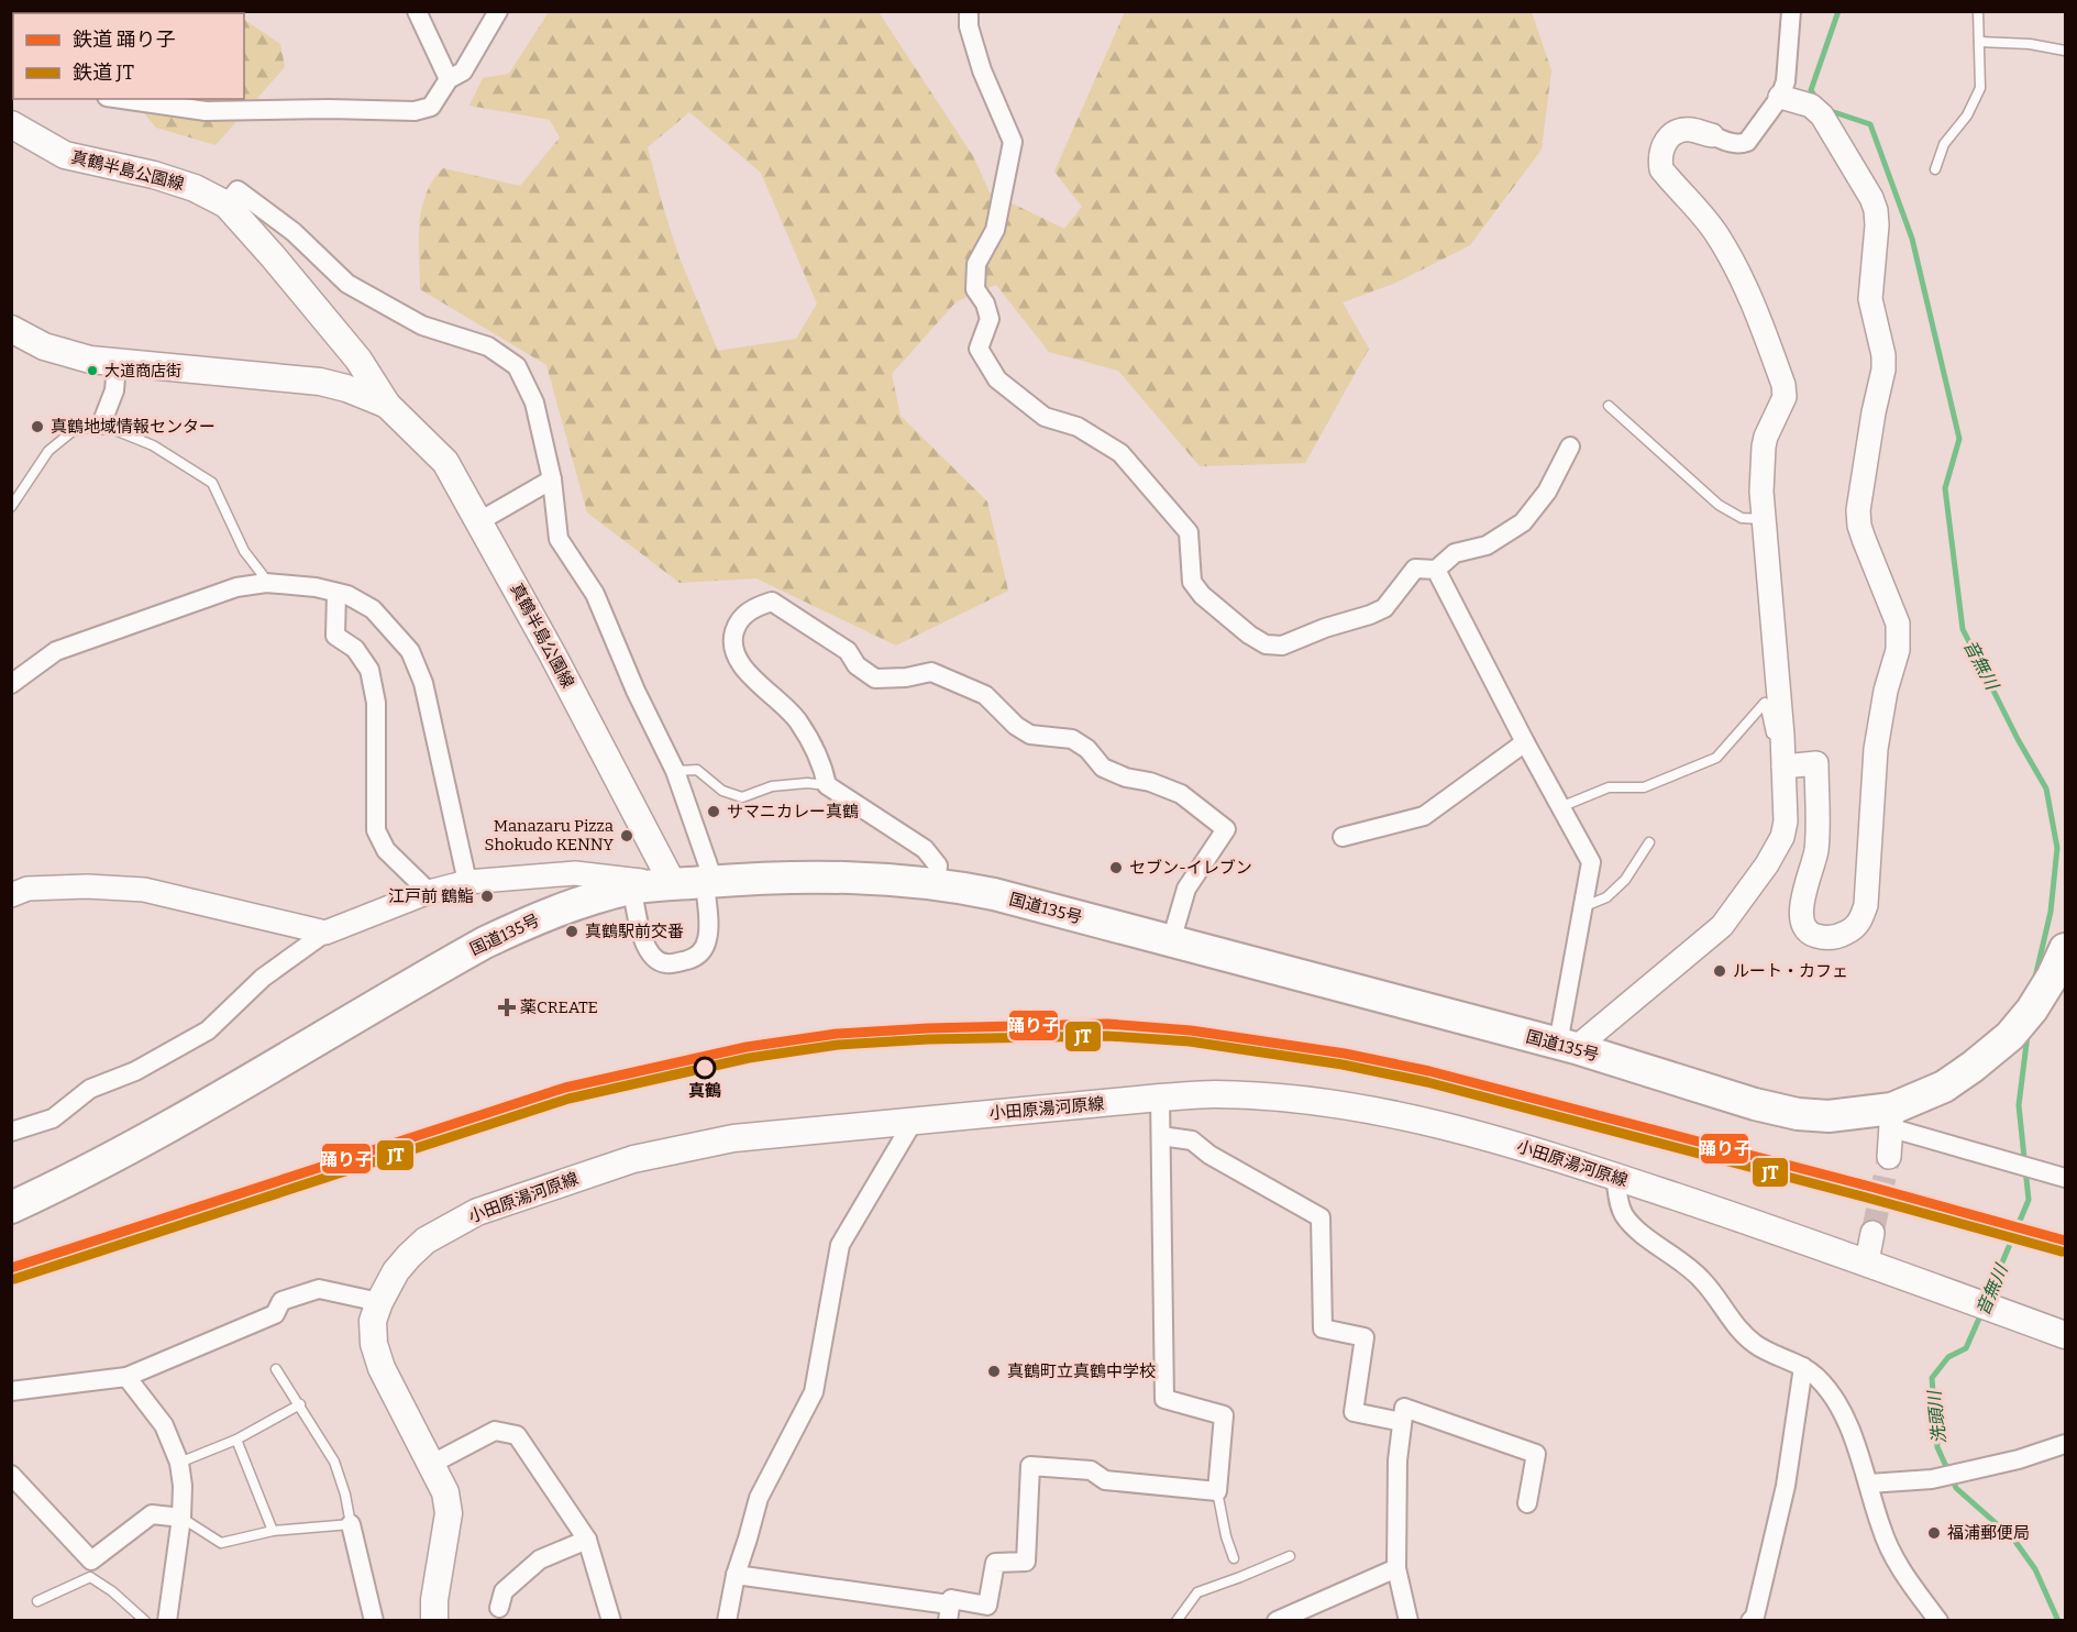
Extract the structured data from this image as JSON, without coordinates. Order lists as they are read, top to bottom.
{
  "streets": {
    "highway": ["国道135号"],
    "main road": ["真鶴半島公園線", "小田原湯河原線"]
  },
  "crossings": [
    ["真鶴半島公園線", "国道135号"]
  ],
  "water": ["音無川", "洗頭川"],
  "places": {
    "other": [
      "大道商店街",
      "真鶴地域情報センター",
      "サマニカレー真鶴",
      "Manazaru Pizza Shokudo KENNY",
      "セブン-イレブン",
      "江戸前 鶴鮨",
      "真鶴駅前交番",
      "ルート・カフェ",
      "真鶴",
      "真鶴町立真鶴中学校",
      "福浦郵便局"
    ],
    "health": ["薬CREATE"]
  },
  "lines": ["rail line 踊り子", "rail line JT"],
  "legend": ["鉄道 踊り子", "鉄道 JT"]
}
